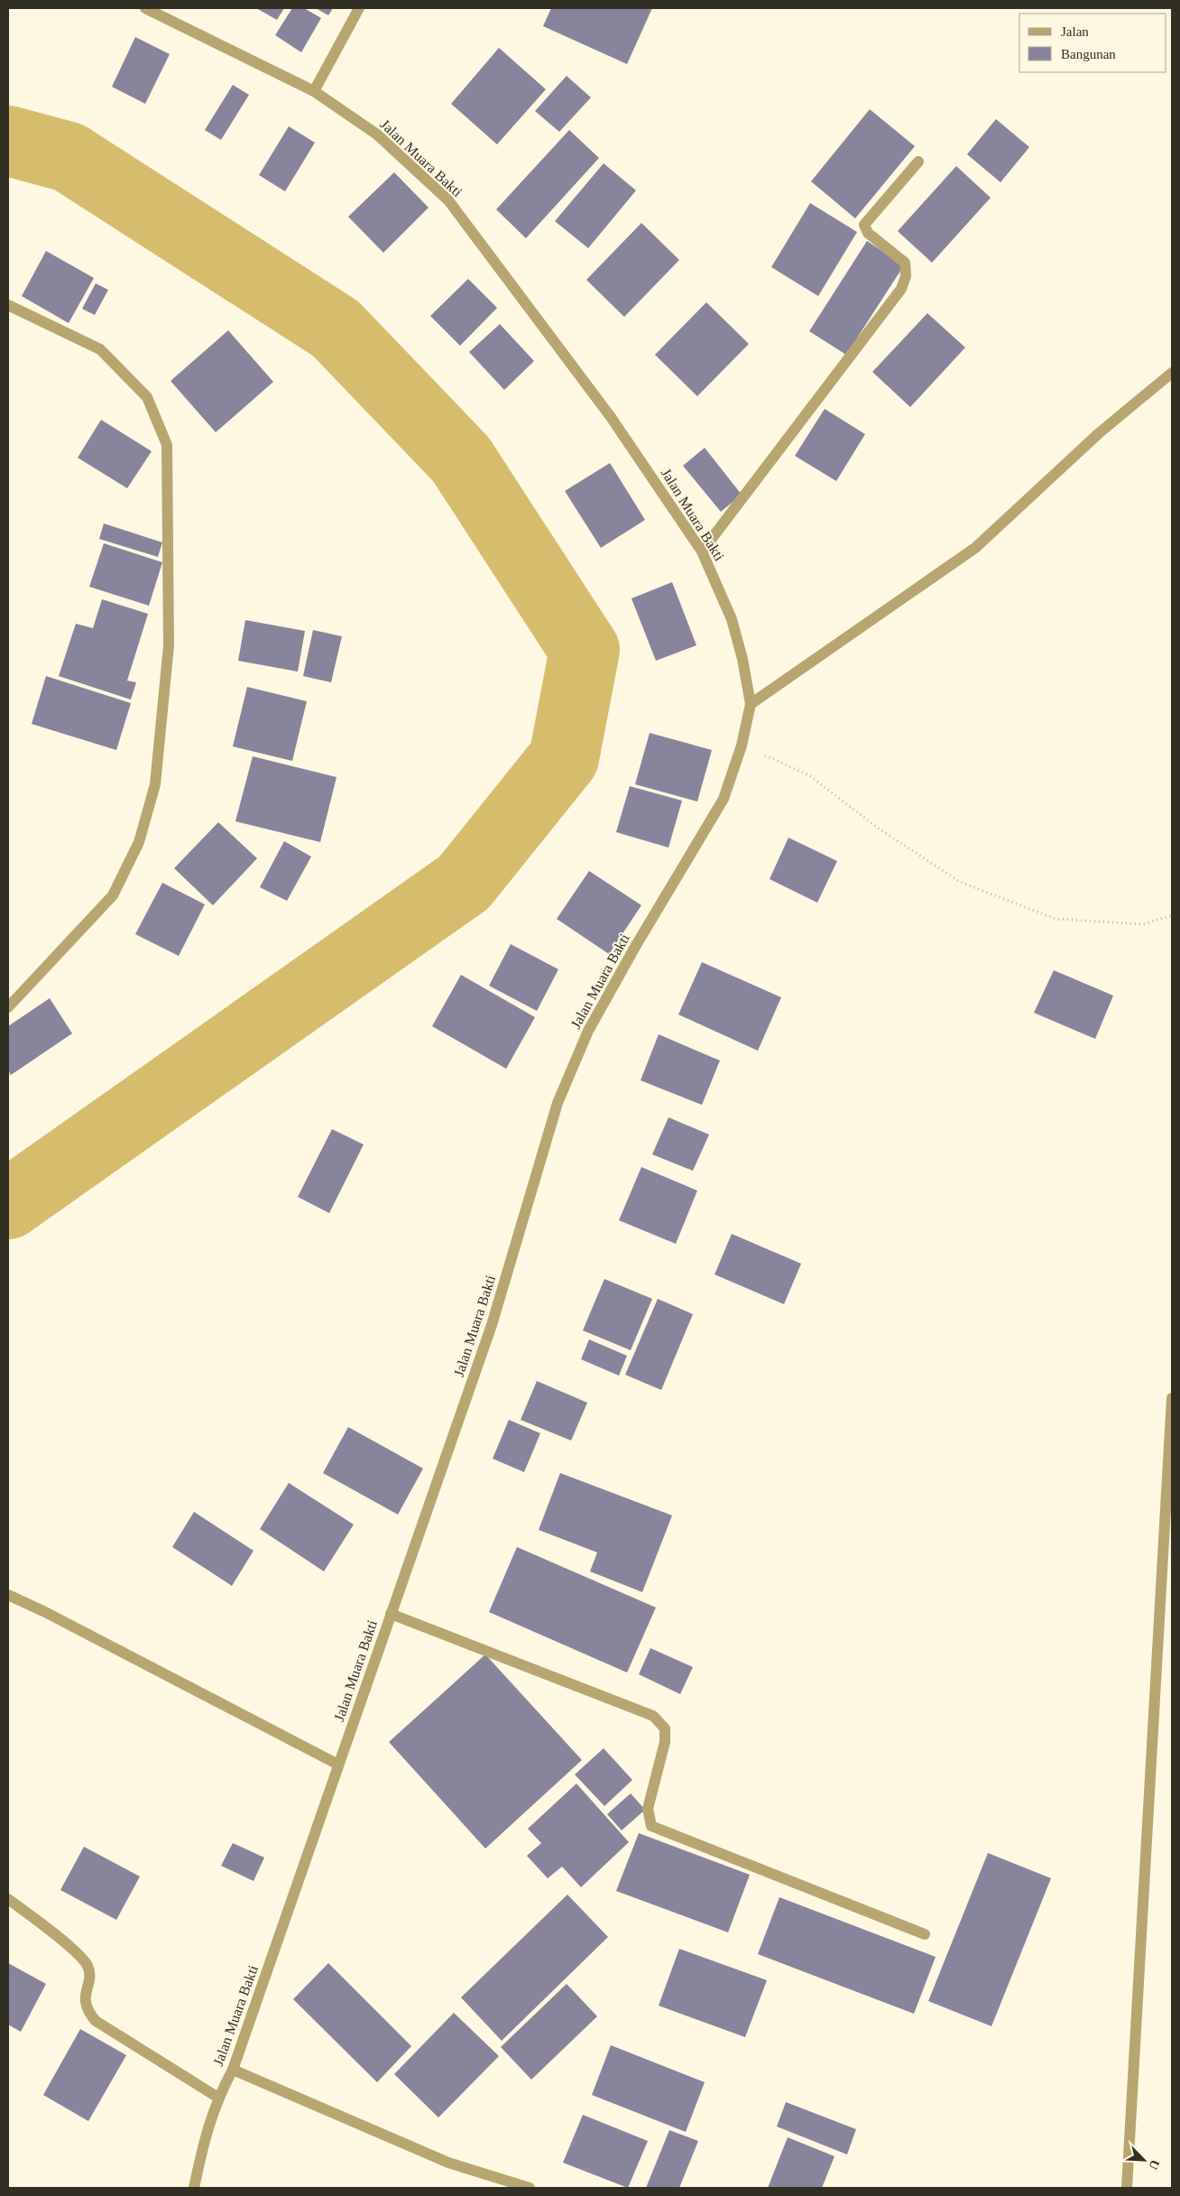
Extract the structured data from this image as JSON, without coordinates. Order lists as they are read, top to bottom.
{
  "streets": {
    "street": ["Jalan Muara Bakti"]
  },
  "legend": ["Jalan", "Bangunan"],
  "north": "bottom right"
}
